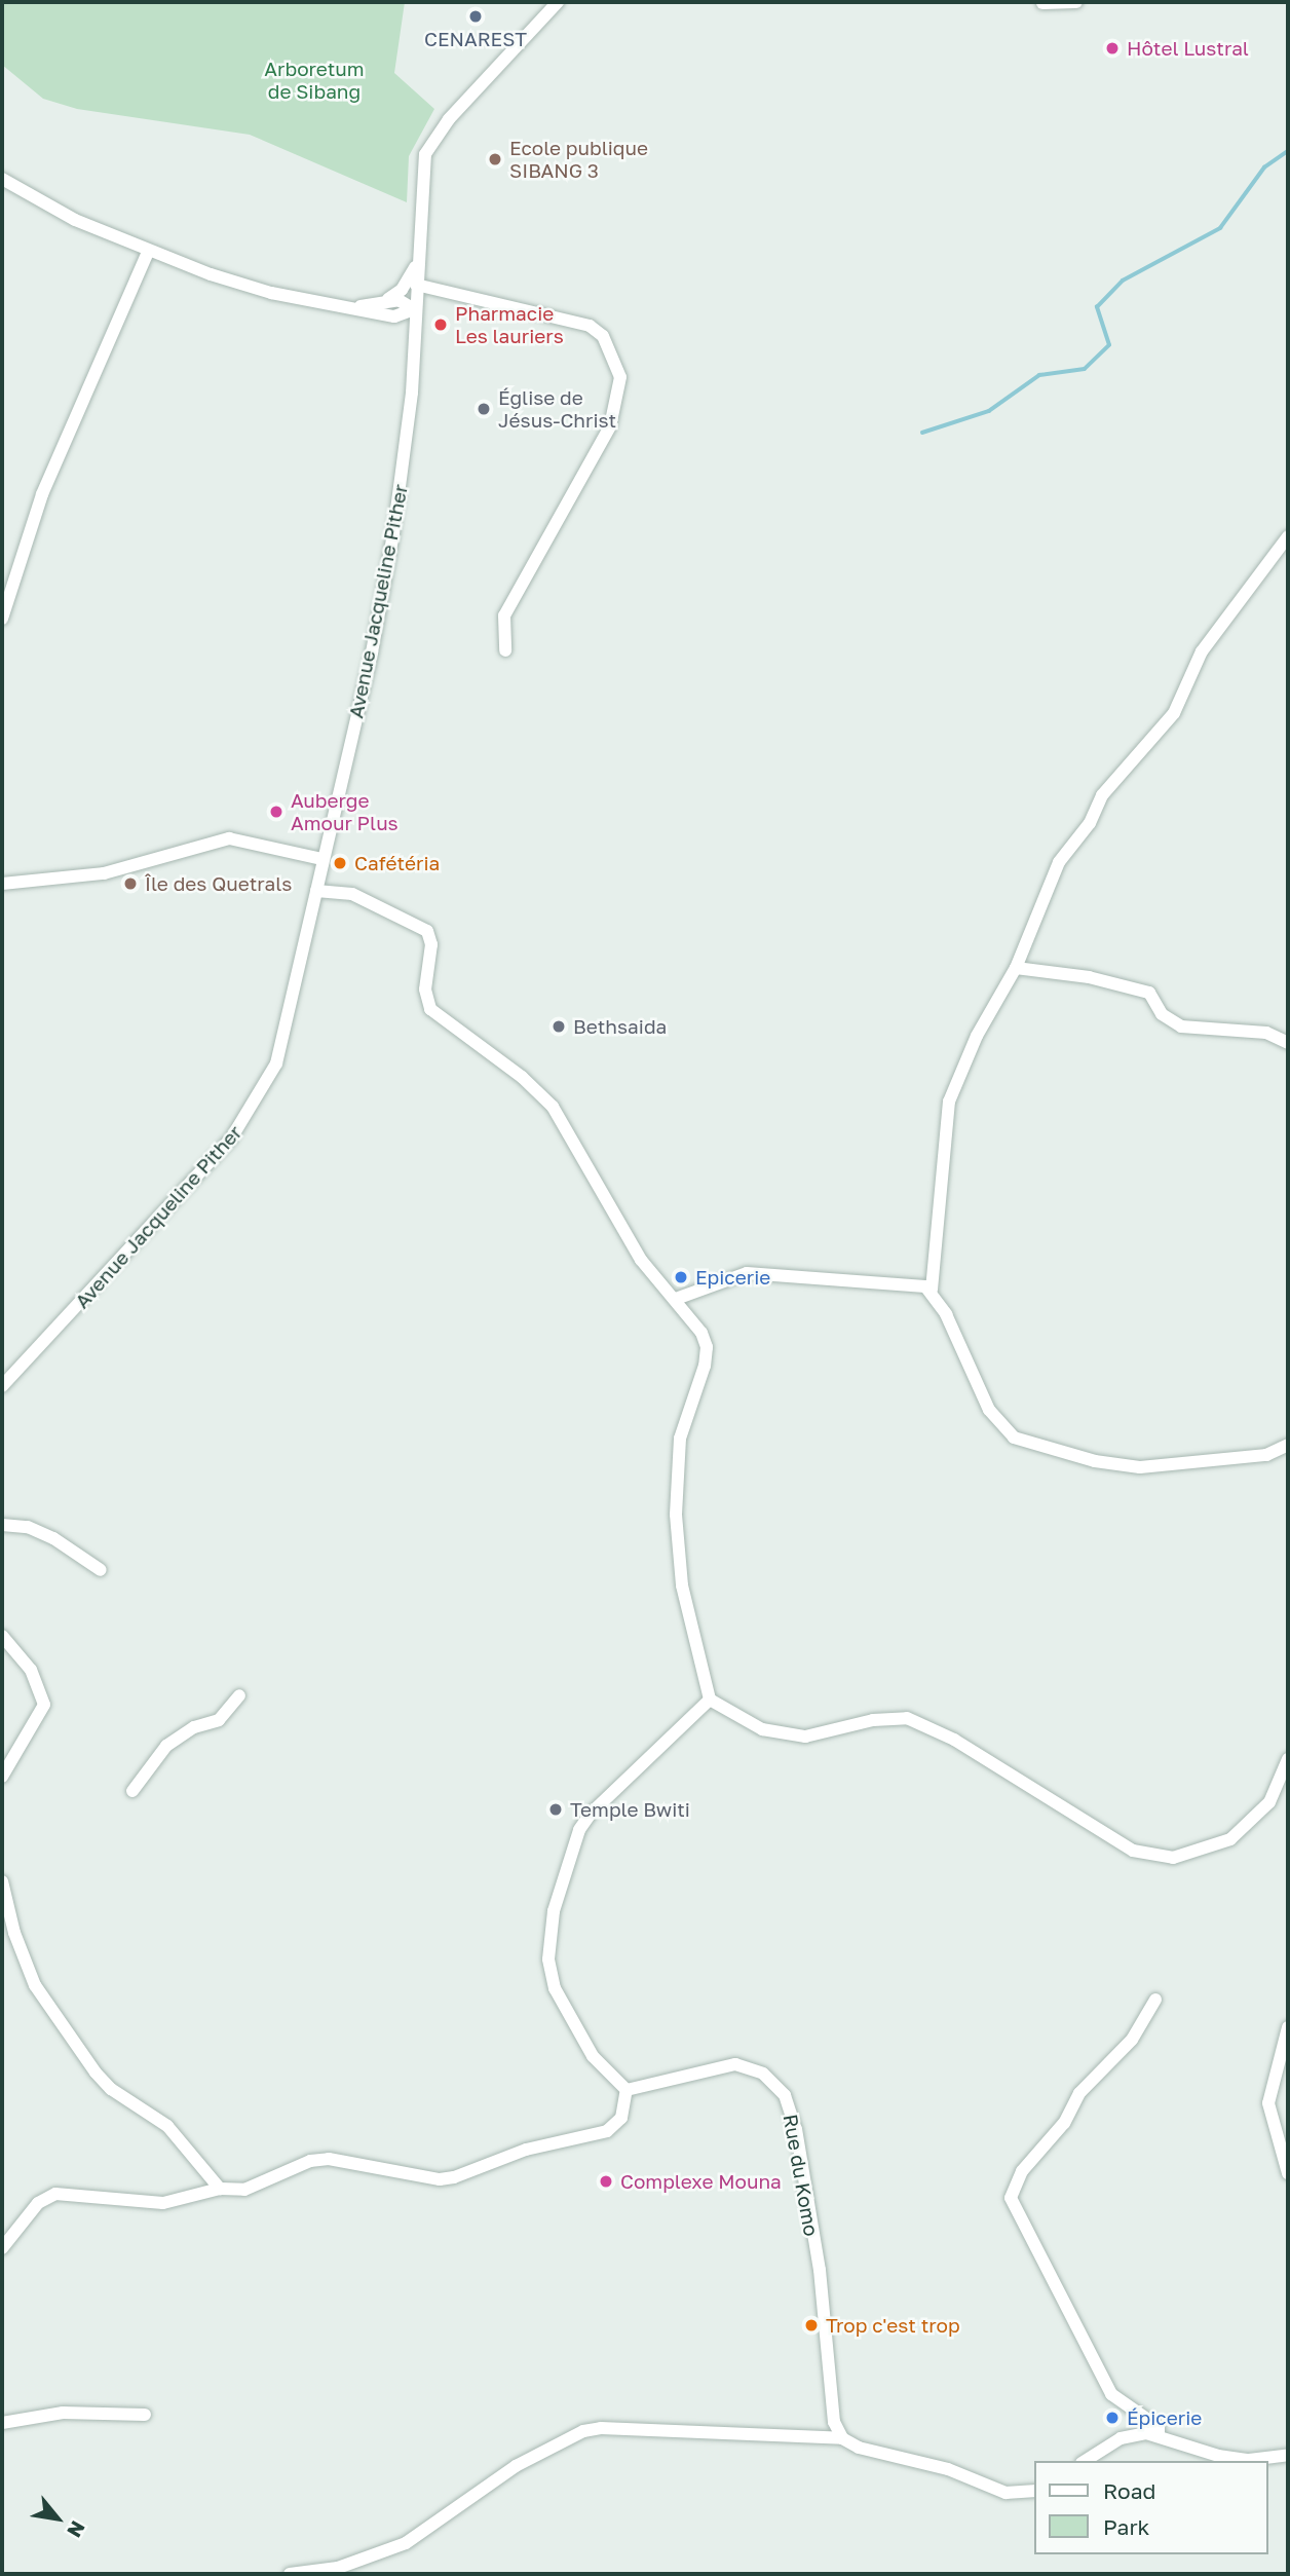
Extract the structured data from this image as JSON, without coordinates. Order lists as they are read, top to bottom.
{
  "streets": {
    "street": ["Avenue Jacqueline Pither", "Rue du Komo"]
  },
  "parks": ["Arboretum de Sibang"],
  "places": [
    "CENAREST",
    "Hôtel Lustral",
    "Ecole publique SIBANG 3",
    "Pharmacie Les lauriers",
    "Église de Jésus-Christ",
    "Auberge Amour Plus",
    "Cafétéria",
    "Île des Quetrals",
    "Bethsaida",
    "Epicerie",
    "Temple Bwiti",
    "Complexe Mouna",
    "Trop c'est trop",
    "Épicerie"
  ],
  "legend": ["Road", "Park"],
  "north": "bottom right"
}
